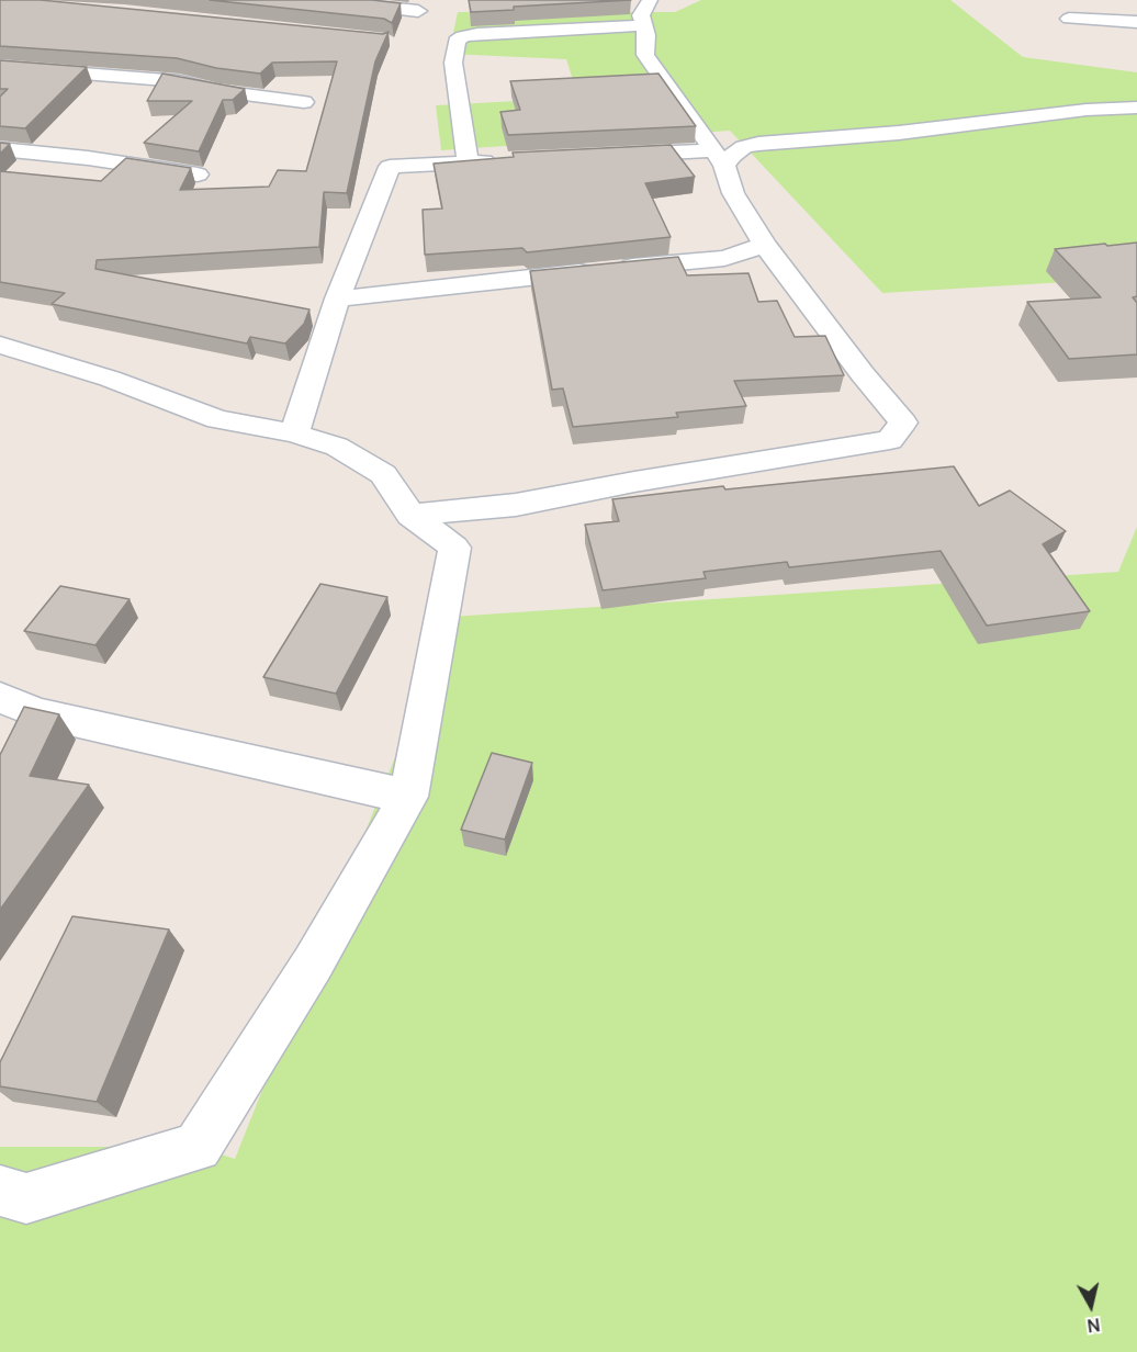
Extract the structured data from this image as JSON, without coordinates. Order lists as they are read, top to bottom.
{
  "north": "bottom"
}
